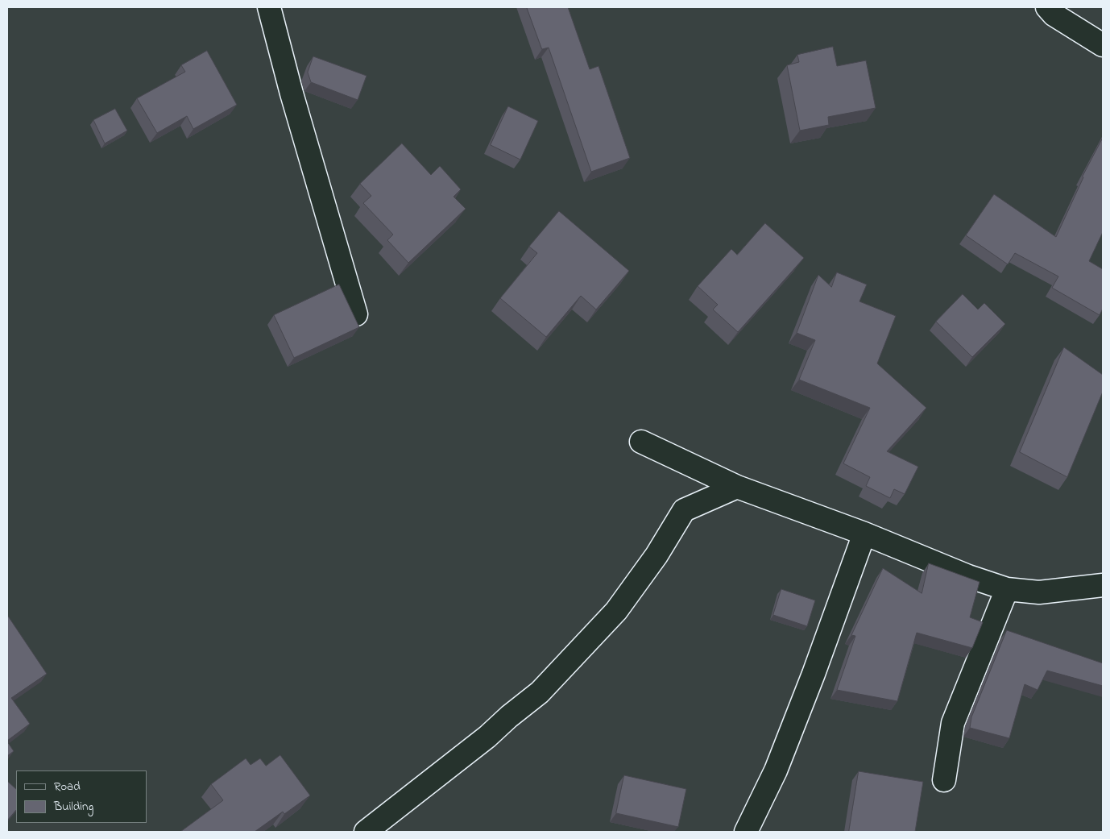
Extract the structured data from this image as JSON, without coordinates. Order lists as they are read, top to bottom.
{
  "legend": ["Road", "Building"]
}
